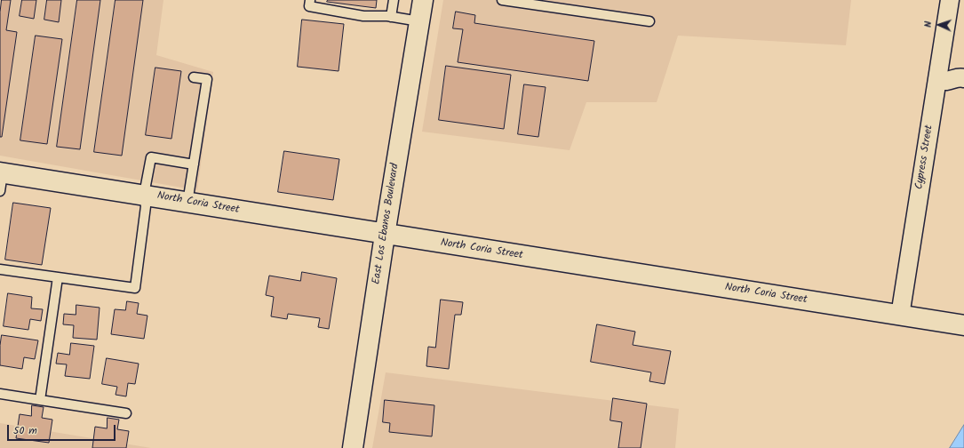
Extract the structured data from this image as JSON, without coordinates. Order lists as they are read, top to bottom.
{
  "streets": {
    "street": ["Cypress Street", "North Coria Street", "East Los Ebanos Boulevard"]
  },
  "crossings": [
    ["Cypress Street", "North Coria Street"],
    ["North Coria Street", "East Los Ebanos Boulevard"]
  ],
  "scale_bar": "50 m",
  "north": "left"
}
